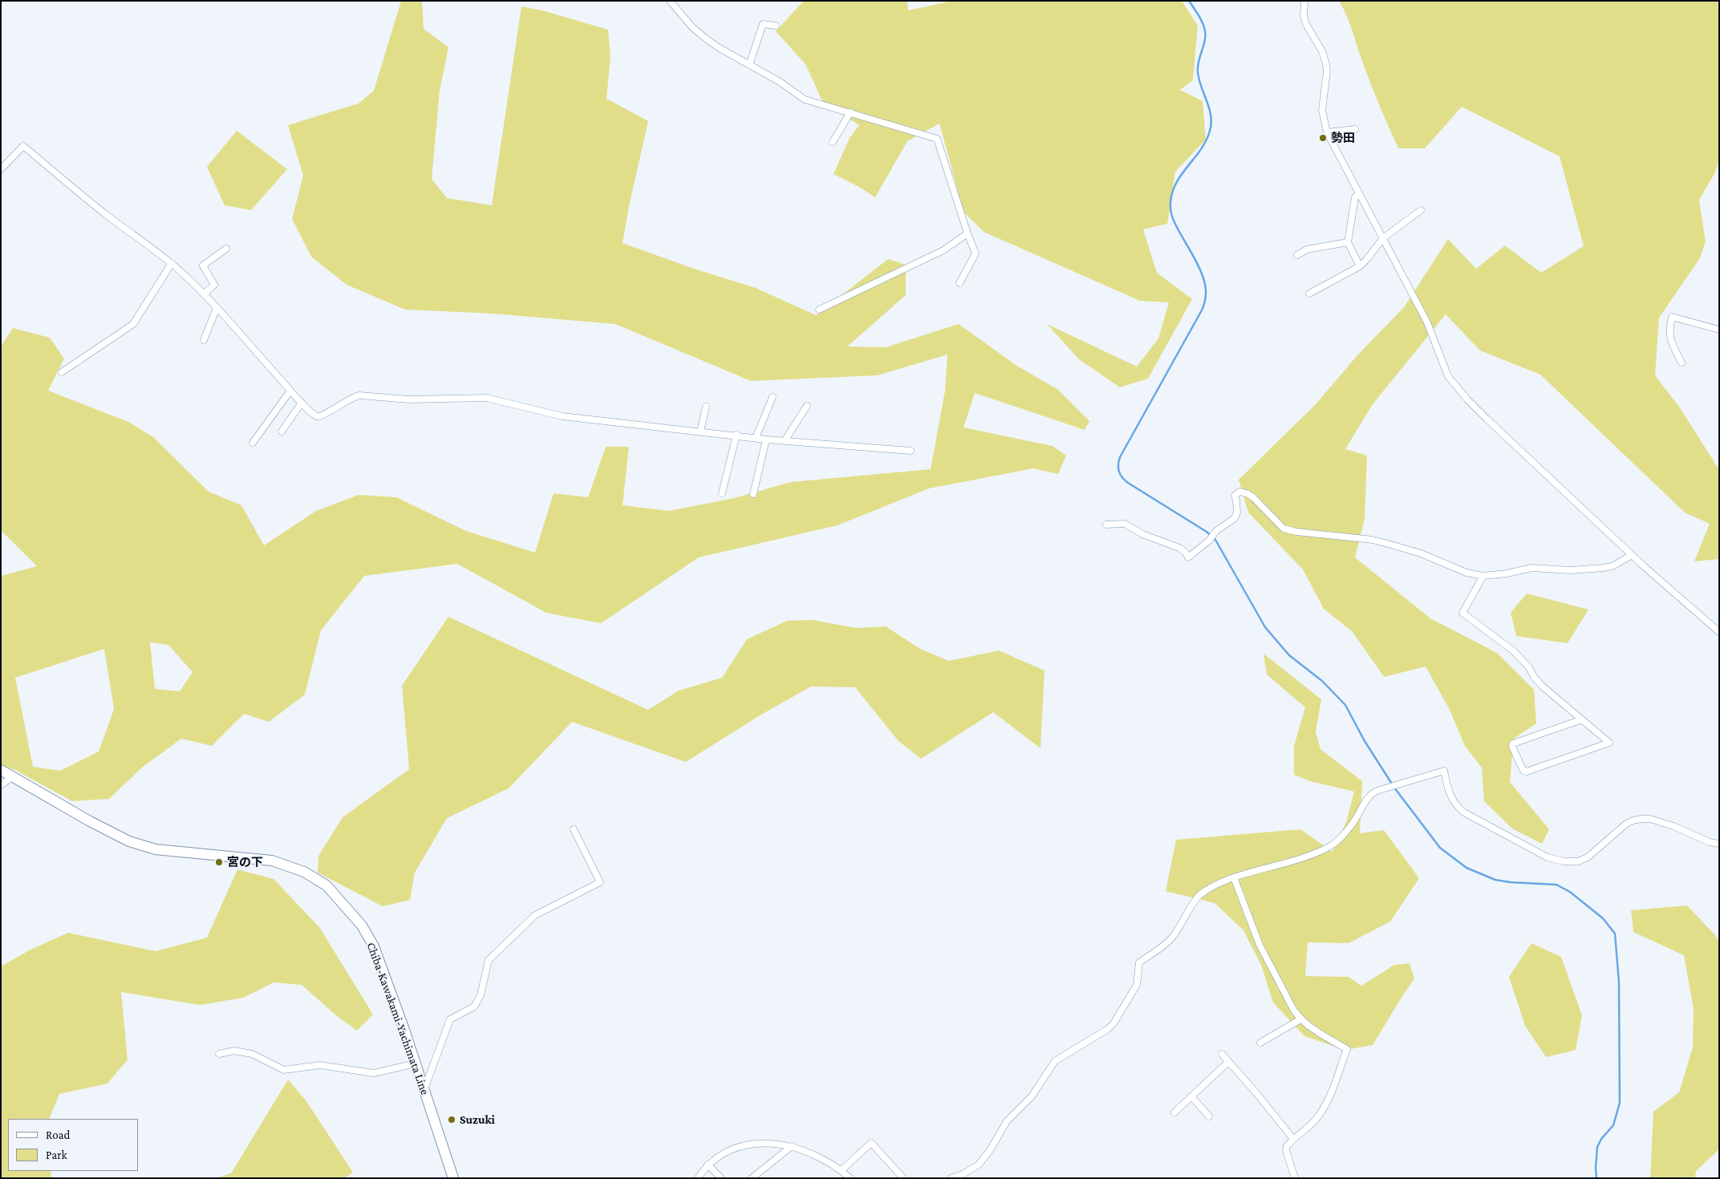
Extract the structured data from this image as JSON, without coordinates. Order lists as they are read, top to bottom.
{
  "streets": {
    "main road": ["Chiba-Kawakami-Yachimata Line"]
  },
  "places": ["勢田", "宮の下", "Suzuki"],
  "legend": ["Road", "Park"]
}
